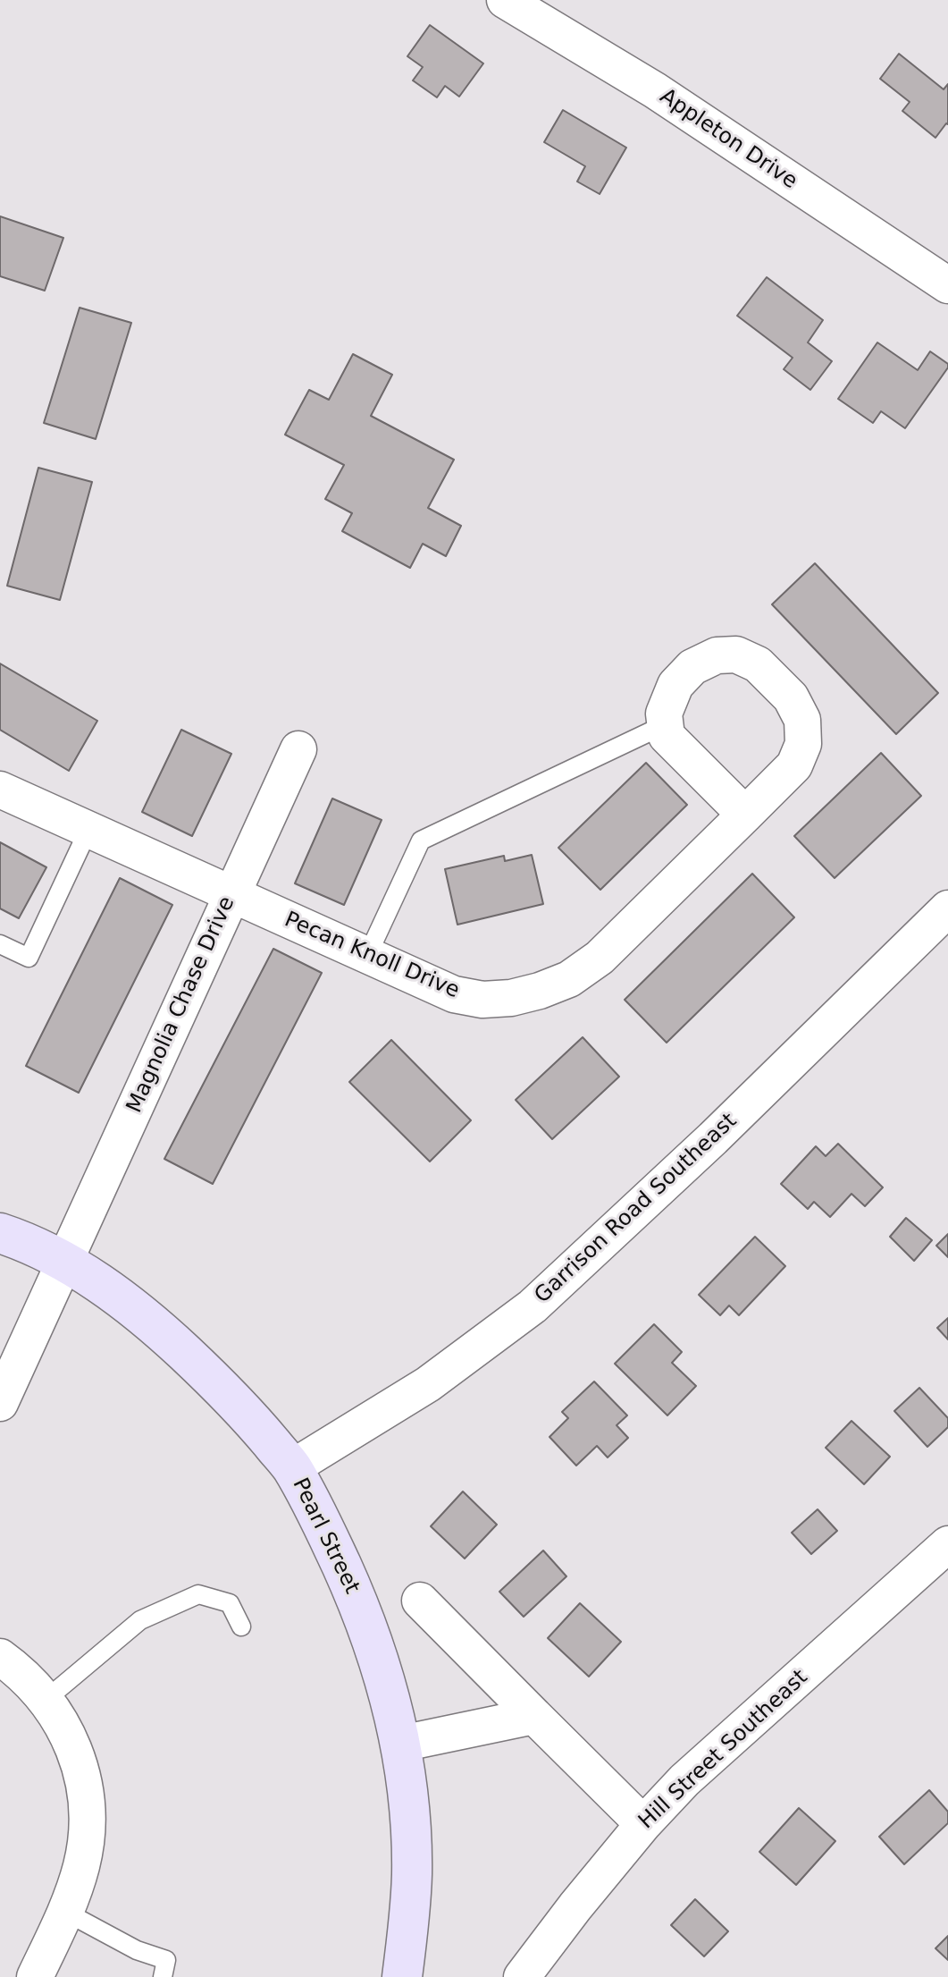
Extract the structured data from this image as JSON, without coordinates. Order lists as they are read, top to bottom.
{
  "streets": {
    "street": [
      "Appleton Drive",
      "Pecan Knoll Drive",
      "Magnolia Chase Drive",
      "Garrison Road Southeast",
      "Pearl Street",
      "Hill Street Southeast"
    ]
  },
  "crossings": [
    ["Pecan Knoll Drive", "Magnolia Chase Drive"],
    ["Magnolia Chase Drive", "Pearl Street"],
    ["Garrison Road Southeast", "Pearl Street"]
  ]
}
